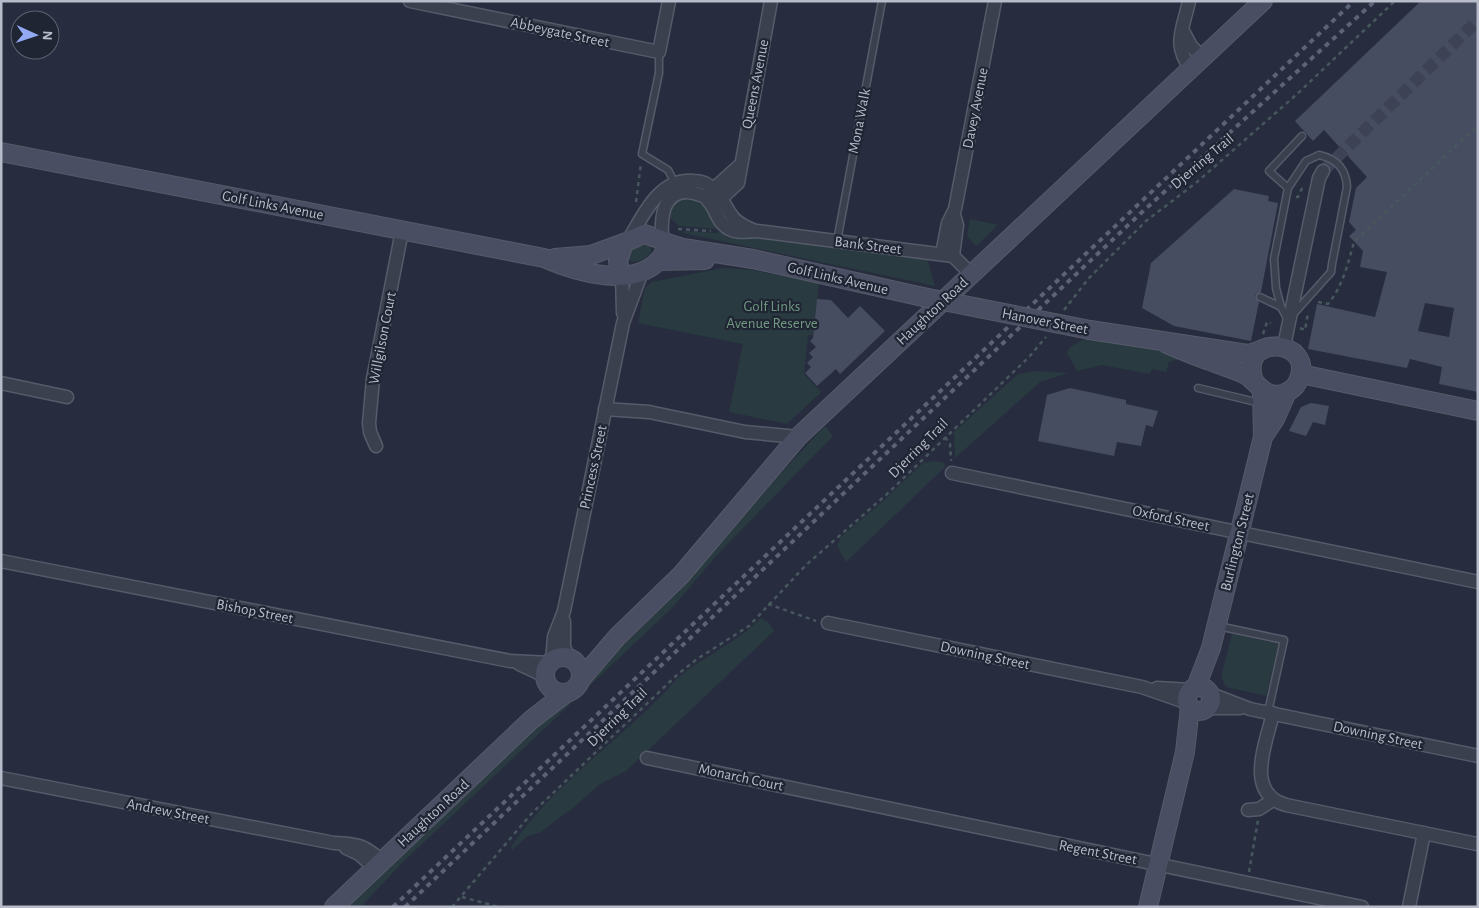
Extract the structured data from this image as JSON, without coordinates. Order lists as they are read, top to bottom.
{
  "streets": {
    "street": [
      "Abbeygate Street",
      "Queens Avenue",
      "Davey Avenue",
      "Golf Links Avenue",
      "Bank Street",
      "Haughton Road",
      "Hanover Street",
      "Willgilson Court",
      "Princess Street",
      "Oxford Street",
      "Burlington Street",
      "Bishop Street",
      "Downing Street",
      "Monarch Court",
      "Andrew Street",
      "Regent Street"
    ],
    "lane": ["Mona Walk"],
    "path": ["Djerring Trail"]
  },
  "crossings": [
    ["Queens Avenue", "Bank Street"],
    ["Davey Avenue", "Bank Street"],
    ["Mona Walk", "Bank Street"],
    ["Golf Links Avenue", "Hanover Street"],
    ["Golf Links Avenue", "Willgilson Court"],
    ["Golf Links Avenue", "Princess Street"],
    ["Haughton Road", "Princess Street"],
    ["Haughton Road", "Bishop Street"],
    ["Haughton Road", "Andrew Street"],
    ["Hanover Street", "Burlington Street"],
    ["Princess Street", "Bishop Street"],
    ["Oxford Street", "Burlington Street"],
    ["Burlington Street", "Downing Street"],
    ["Burlington Street", "Regent Street"],
    ["Monarch Court", "Regent Street"]
  ],
  "parks": ["Golf Links Avenue Reserve"],
  "north": "right"
}
